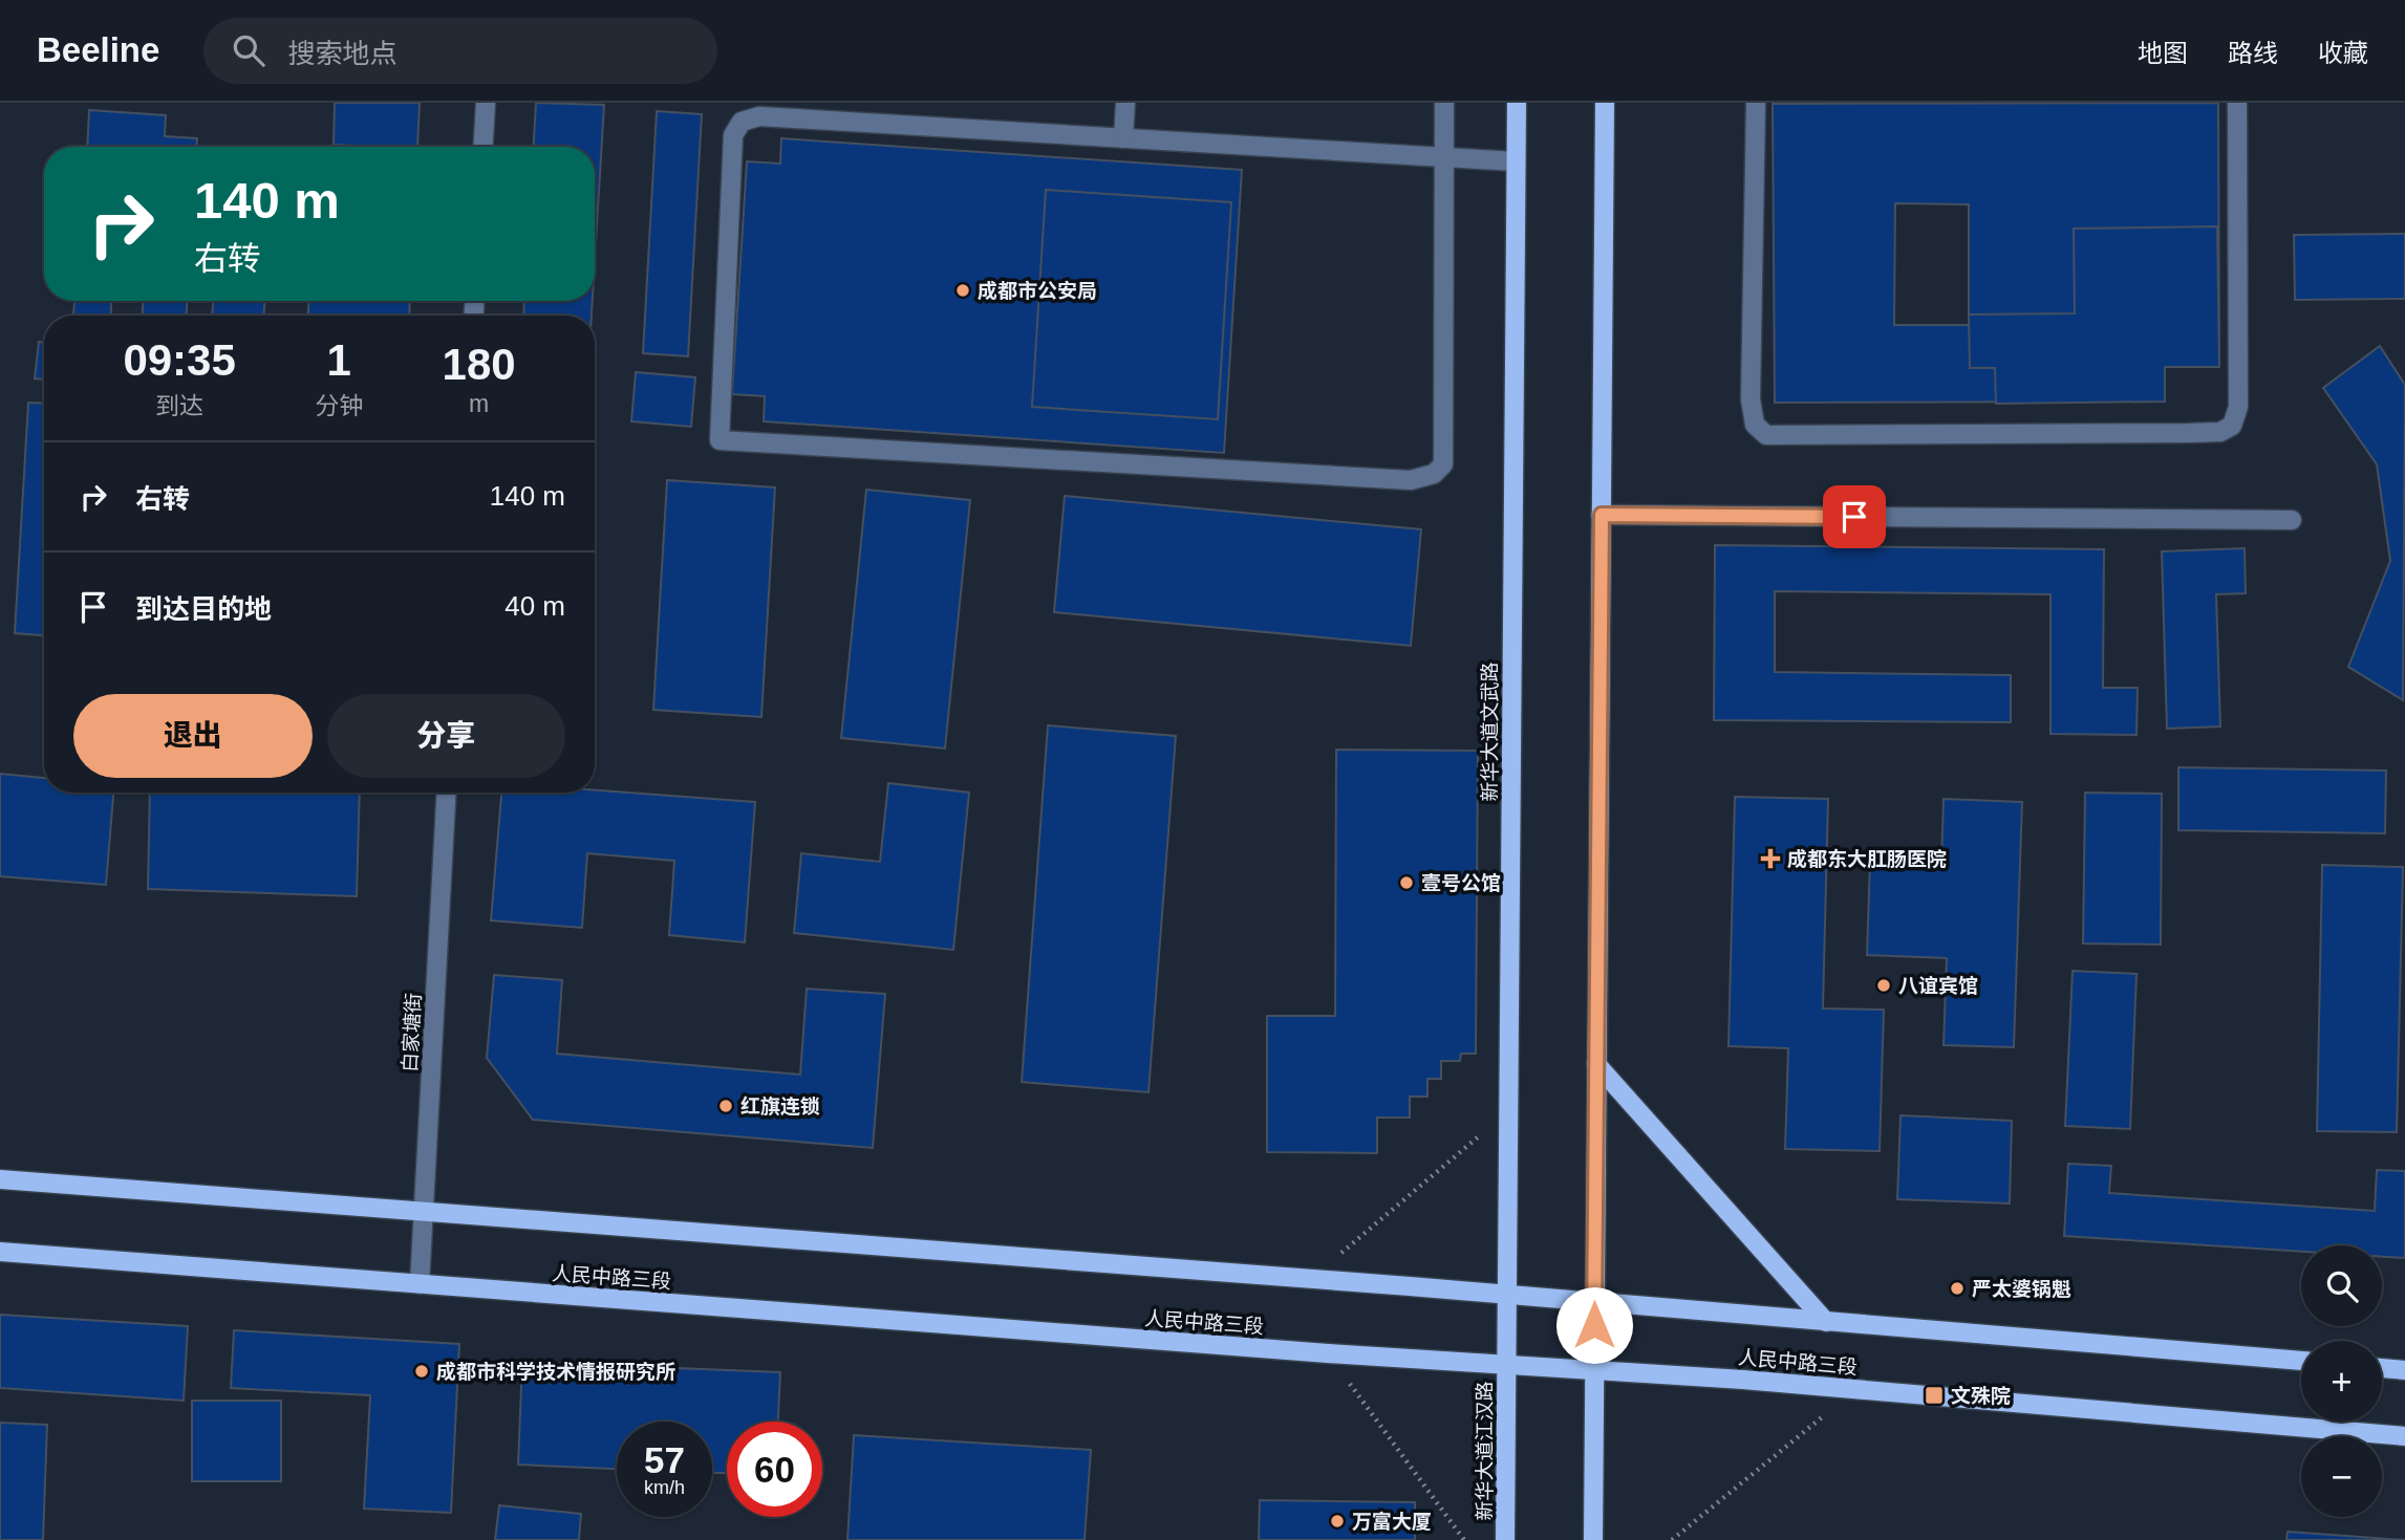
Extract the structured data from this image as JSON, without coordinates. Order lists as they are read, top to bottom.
{
  "streets": {
    "main road": ["新华大道文武路", "人民中路三段", "新华大道江汉路"],
    "street": ["白家塘街"]
  },
  "crossings": [
    ["新华大道文武路", "人民中路三段"],
    ["新华大道文武路", "新华大道江汉路"],
    ["白家塘街", "人民中路三段"],
    ["人民中路三段", "新华大道江汉路"]
  ],
  "places": {
    "other": [
      "成都市公安局",
      "壹号公馆",
      "八谊宾馆",
      "红旗连锁",
      "严太婆锅魁",
      "成都市科学技术情报研究所",
      "万富大厦"
    ],
    "health": ["成都东大肛肠医院"],
    "transit": ["文殊院"]
  },
  "page": {
    "header": "Beeline",
    "search": "搜索地点",
    "nav": ["地图", "路线", "收藏"],
    "turn": ["140 m", "右转"],
    "eta": [
      "09:35",
      "到达",
      "1",
      "分钟",
      "180",
      "m"
    ],
    "list": [
      {
        "name": "右转",
        "value": "140 m"
      },
      {
        "name": "到达目的地",
        "value": "40 m"
      }
    ],
    "buttons": ["退出", "分享"],
    "map_buttons": ["+", "−"],
    "speed": "57 km/h",
    "limit": "60"
  }
}
